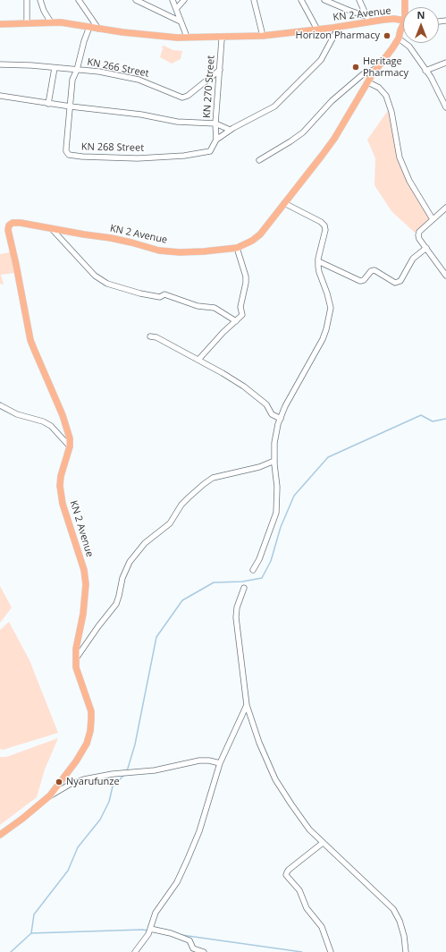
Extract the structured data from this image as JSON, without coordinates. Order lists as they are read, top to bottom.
{
  "streets": {
    "main road": ["KN 2 Avenue"],
    "street": ["KN 266 Street", "KN 270 Street", "KN 268 Street"]
  },
  "crossings": [
    ["KN 2 Avenue", "KN 270 Street"],
    ["KN 2 Avenue", "KN 268 Street"],
    ["KN 266 Street", "KN 270 Street"],
    ["KN 266 Street", "KN 268 Street"],
    ["KN 270 Street", "KN 268 Street"]
  ],
  "places": ["Horizon Pharmacy", "Heritage Pharmacy", "Nyarufunze"],
  "north": "top"
}
